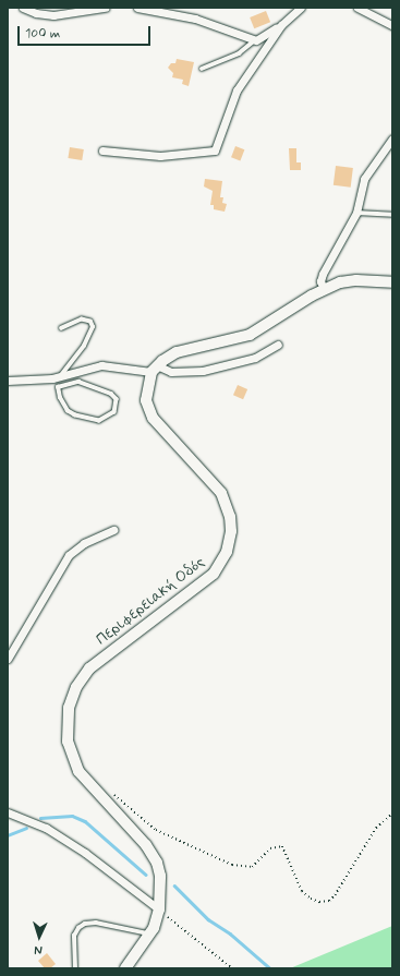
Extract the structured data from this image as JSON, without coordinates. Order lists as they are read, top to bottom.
{
  "streets": {
    "main road": ["Περιφερειακή Οδός"]
  },
  "scale_bar": "100 m",
  "north": "bottom"
}
